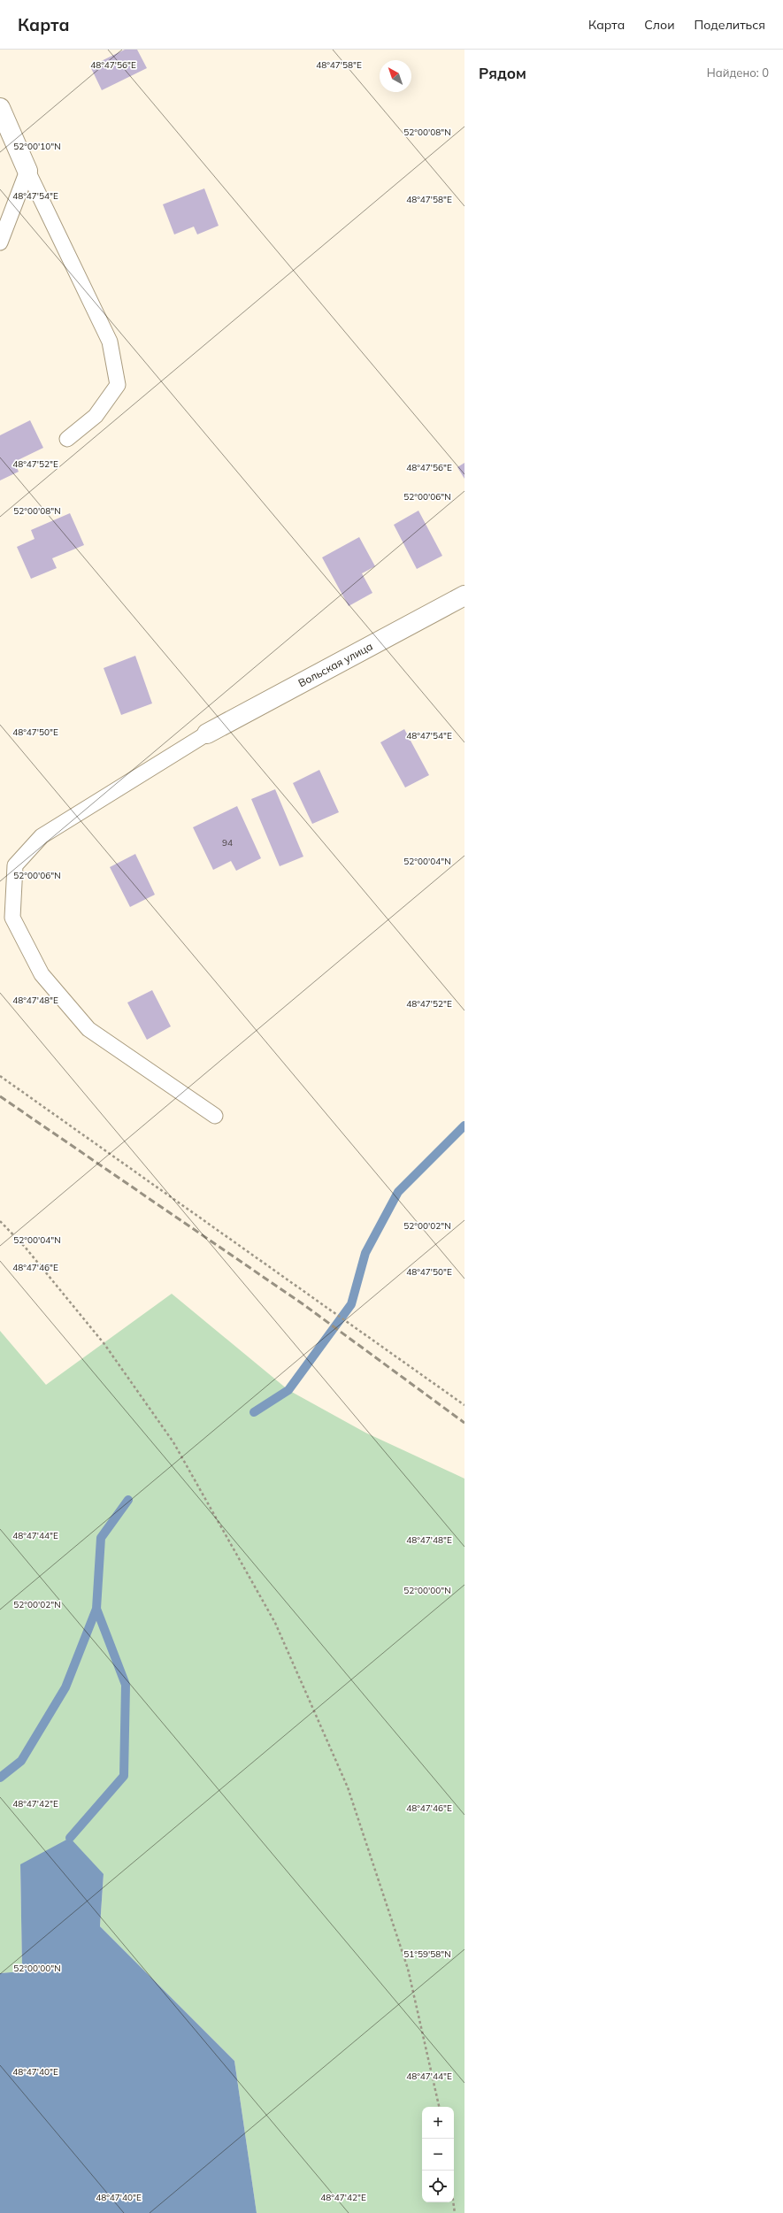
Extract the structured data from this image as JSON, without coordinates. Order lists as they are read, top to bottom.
{
  "streets": {
    "street": ["Вольская улица"]
  },
  "house_numbers": ["94"],
  "north": "top left",
  "page": {
    "header": "Карта",
    "nav": ["Карта", "Слои", "Поделиться"],
    "heading": ["Рядом", "Найдено: 0"],
    "map_buttons": ["+", "−"]
  },
  "coordinates": [
    "48°47'56\"E",
    "48°47'58\"E",
    "52°00'08\"N",
    "52°00'10\"N",
    "48°47'54\"E",
    "48°47'52\"E",
    "52°00'06\"N",
    "48°47'50\"E",
    "52°00'04\"N",
    "48°47'48\"E",
    "52°00'02\"N",
    "48°47'46\"E",
    "48°47'44\"E",
    "52°00'00\"N",
    "48°47'42\"E",
    "51°59'58\"N",
    "48°47'40\"E"
  ]
}
